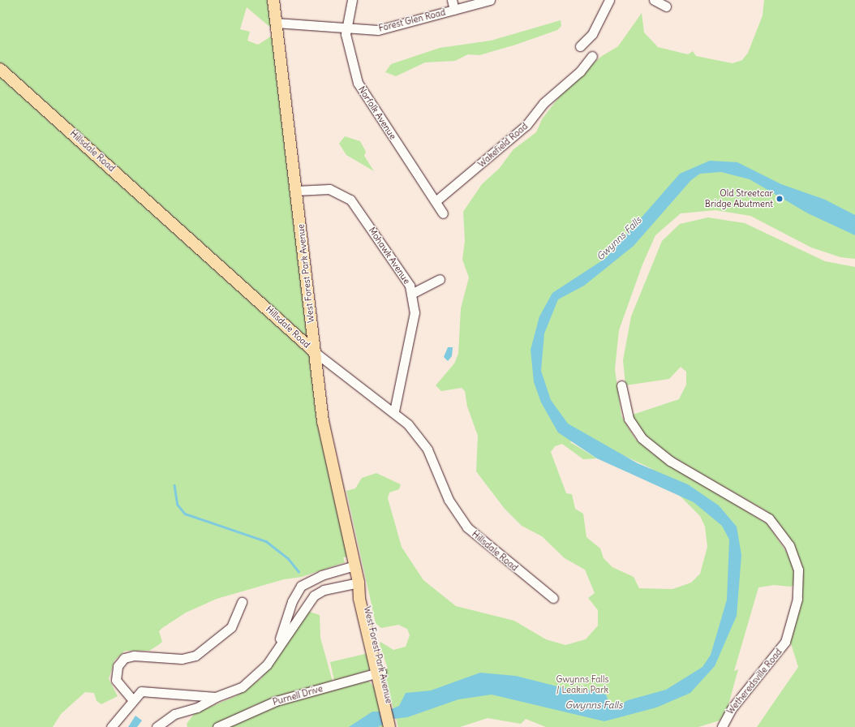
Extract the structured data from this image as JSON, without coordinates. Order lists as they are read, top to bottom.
{
  "streets": {
    "main road": ["Hillsdale Road", "West Forest Park Avenue"],
    "street": [
      "Forest Glen Road",
      "Norfolk Avenue",
      "Wakefield Road",
      "Mohawk Avenue",
      "Wetheredsville Road",
      "Purnell Drive"
    ]
  },
  "crossings": [
    ["Forest Glen Road", "Norfolk Avenue"],
    ["Forest Glen Road", "West Forest Park Avenue"],
    ["Norfolk Avenue", "Wakefield Road"],
    ["Hillsdale Road", "Mohawk Avenue"],
    ["Hillsdale Road", "West Forest Park Avenue"],
    ["Mohawk Avenue", "West Forest Park Avenue"],
    ["West Forest Park Avenue", "Purnell Drive"]
  ],
  "water": ["Gwynns Falls"],
  "parks": ["Gwynns Falls / Leakin Park"],
  "places": ["Old Streetcar Bridge Abutment"]
}
